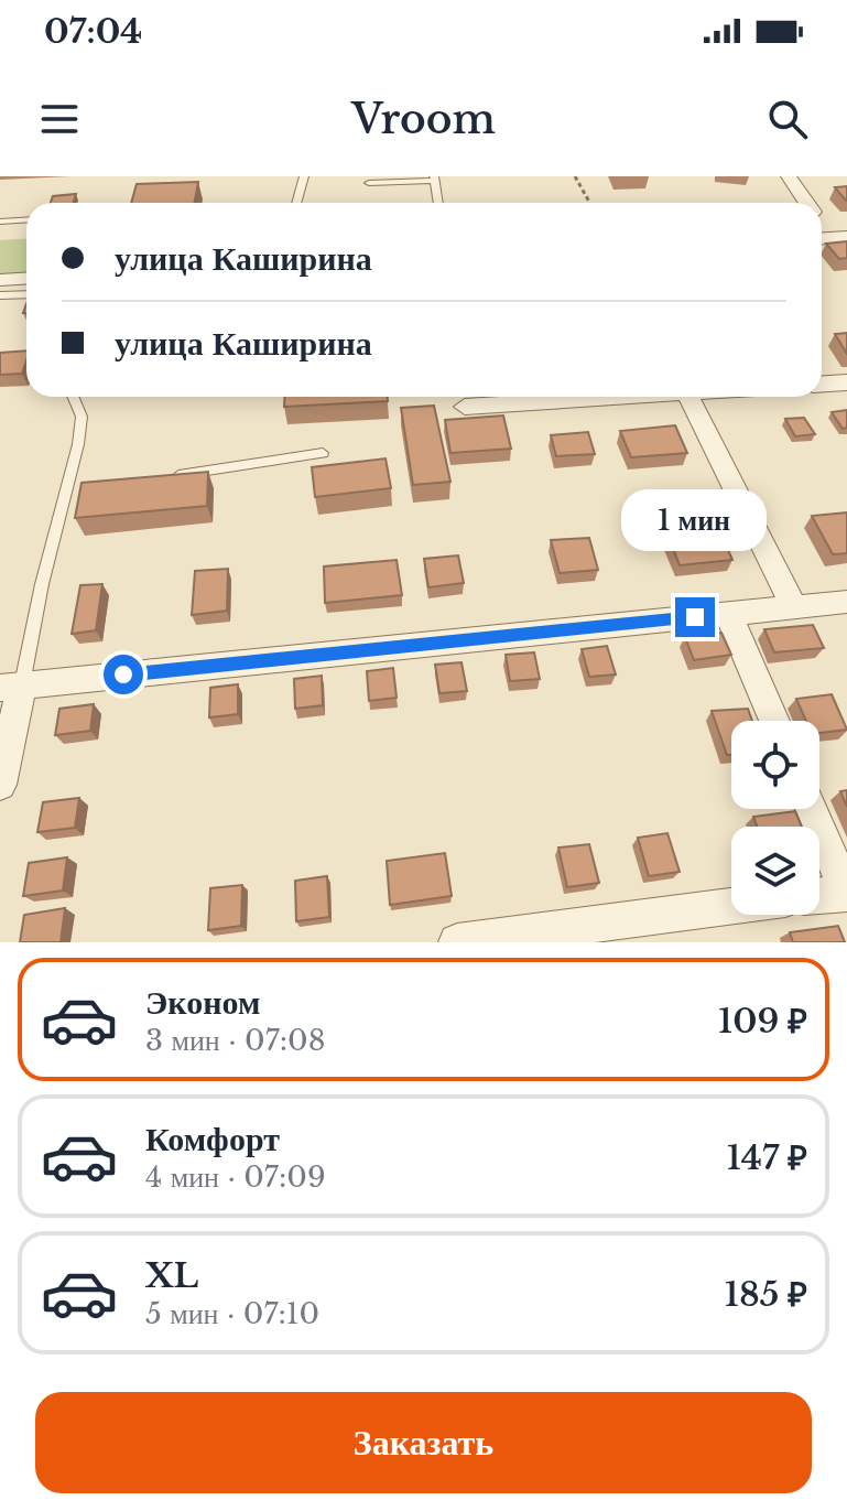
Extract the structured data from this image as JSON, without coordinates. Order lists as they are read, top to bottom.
{
  "page": {
    "status": "07:04",
    "header": "Vroom",
    "banner": ["улица Каширина", "улица Каширина"],
    "bubble": "1 мин",
    "list": [
      {
        "name": "Эконом",
        "note": "3 мин · 07:08",
        "value": "109 ₽"
      },
      {
        "name": "Комфорт",
        "note": "4 мин · 07:09",
        "value": "147 ₽"
      },
      {
        "name": "XL",
        "note": "5 мин · 07:10",
        "value": "185 ₽"
      }
    ],
    "buttons": "Заказать"
  }
}
